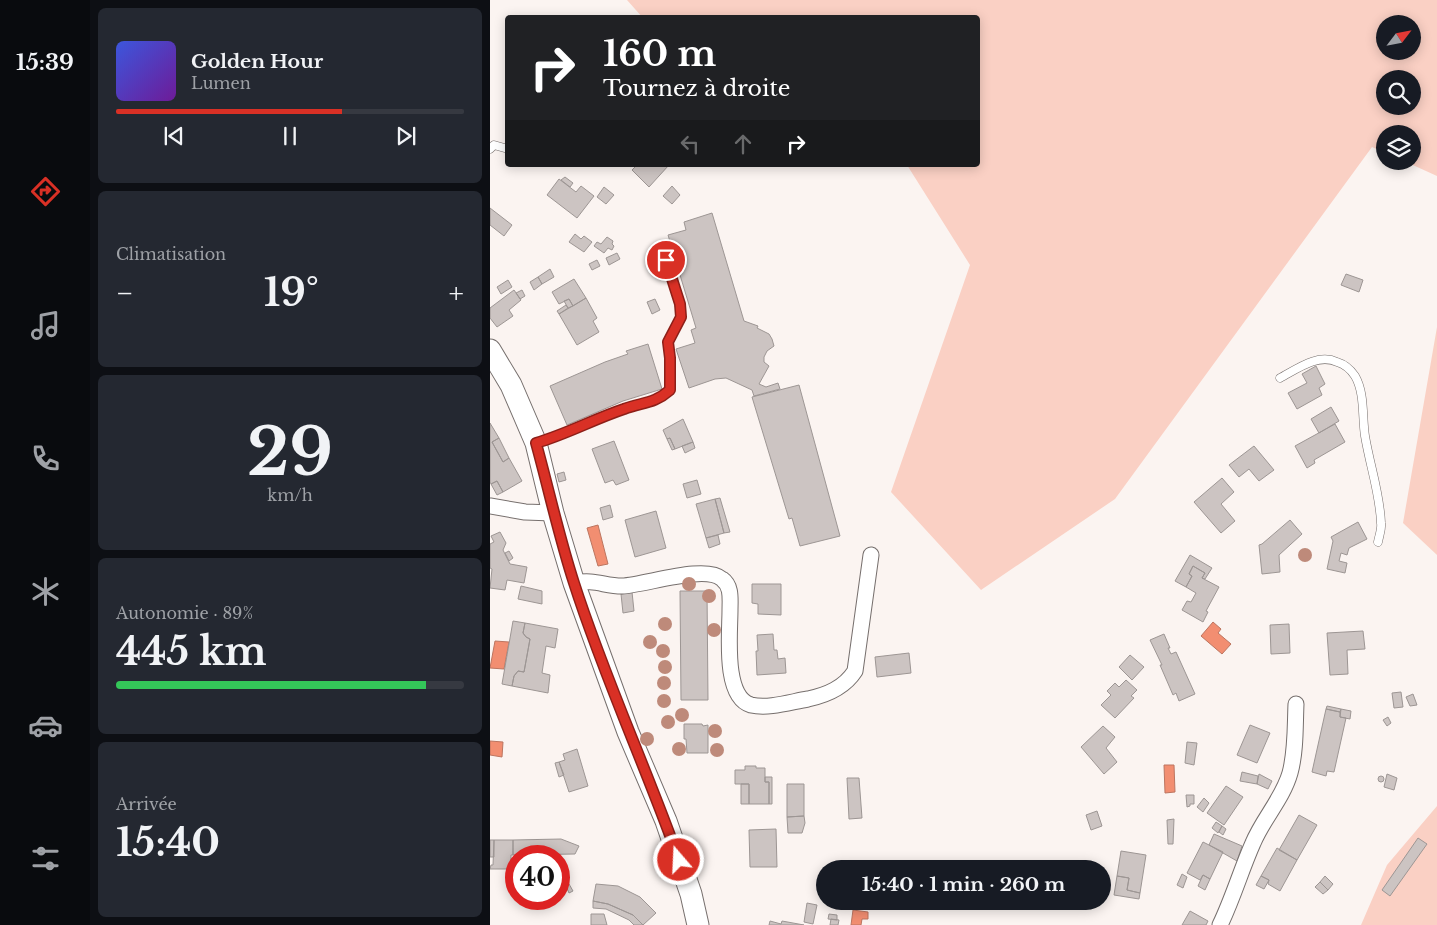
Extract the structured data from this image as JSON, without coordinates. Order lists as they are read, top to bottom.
{
  "north": "top right",
  "page": {
    "tabs": "15:39",
    "turn": ["160 m", "Tournez à droite"],
    "song": ["Golden Hour", "Lumen"],
    "tile": [
      "Climatisation",
      ["29", "km/h"],
      ["Autonomie · 89%", "445 km"],
      ["Arrivée", "15:40"]
    ],
    "heat": ["−", "19°", "+"],
    "limit": "40",
    "trip": "15:40 · 1 min · 260 m"
  }
}
